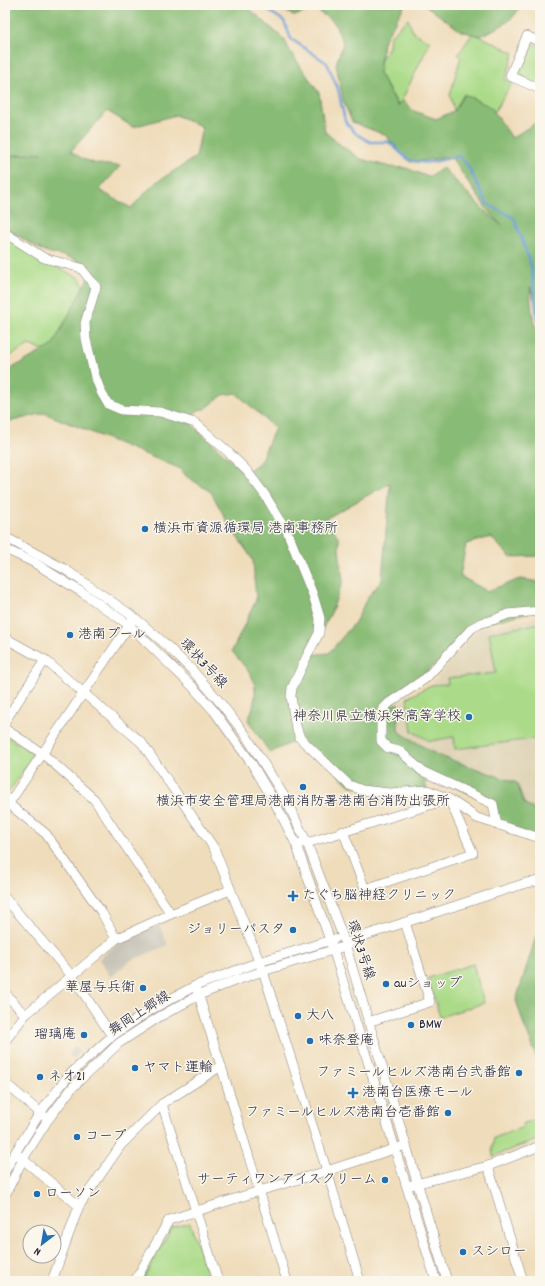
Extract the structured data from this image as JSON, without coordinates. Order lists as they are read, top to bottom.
{
  "streets": {
    "street": ["環状3号線", "舞岡上郷線"]
  },
  "crossings": [
    ["環状3号線", "舞岡上郷線"]
  ],
  "places": {
    "other": [
      "横浜市資源循環局 港南事務所",
      "港南プール",
      "神奈川県立横浜栄高等学校",
      "横浜市安全管理局港南消防署港南台消防出張所",
      "ジョリーパスタ",
      "auショップ",
      "華屋与兵衛",
      "大八",
      "BMW",
      "瑠璃庵",
      "味奈登庵",
      "ヤマト運輸",
      "ファミールヒルズ港南台弐番館",
      "ネオ21",
      "ファミールヒルズ港南台壱番館",
      "コープ",
      "サーティワンアイスクリーム",
      "ローソン",
      "スシロー"
    ],
    "health": ["たぐち脳神経クリニック", "港南台医療モール"]
  },
  "north": "bottom left"
}
